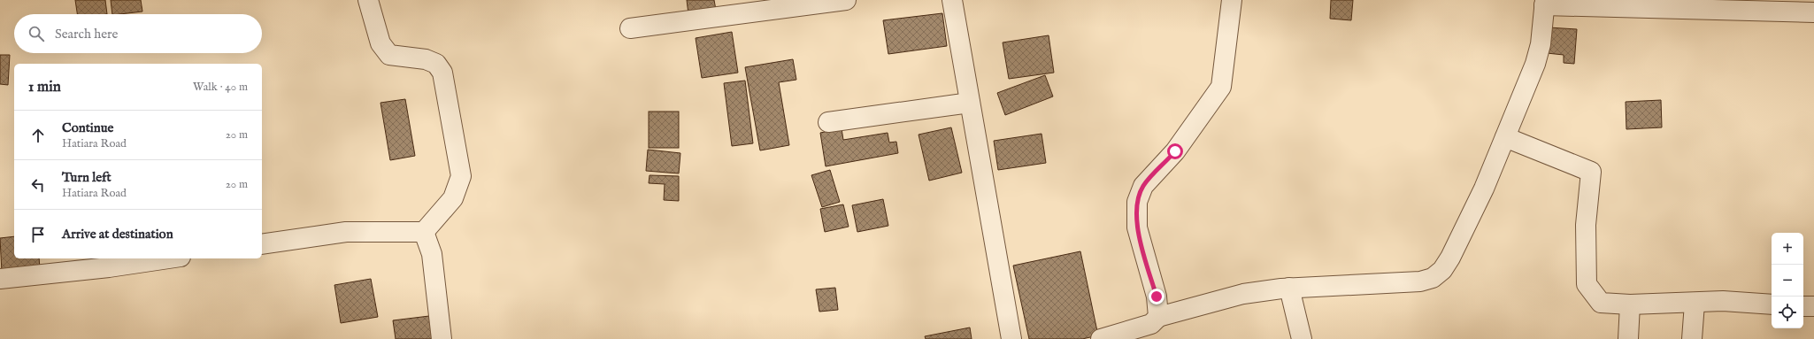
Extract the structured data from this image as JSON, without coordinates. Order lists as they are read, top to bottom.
{
  "page": {
    "search": "Search here",
    "heading": ["1 min", "Walk · 40 m"],
    "list": [
      ["Continue", "Hatiara Road", "20 m"],
      ["Turn left", "Hatiara Road", "20 m"],
      "Arrive at destination"
    ],
    "map_buttons": ["+", "−"]
  }
}
